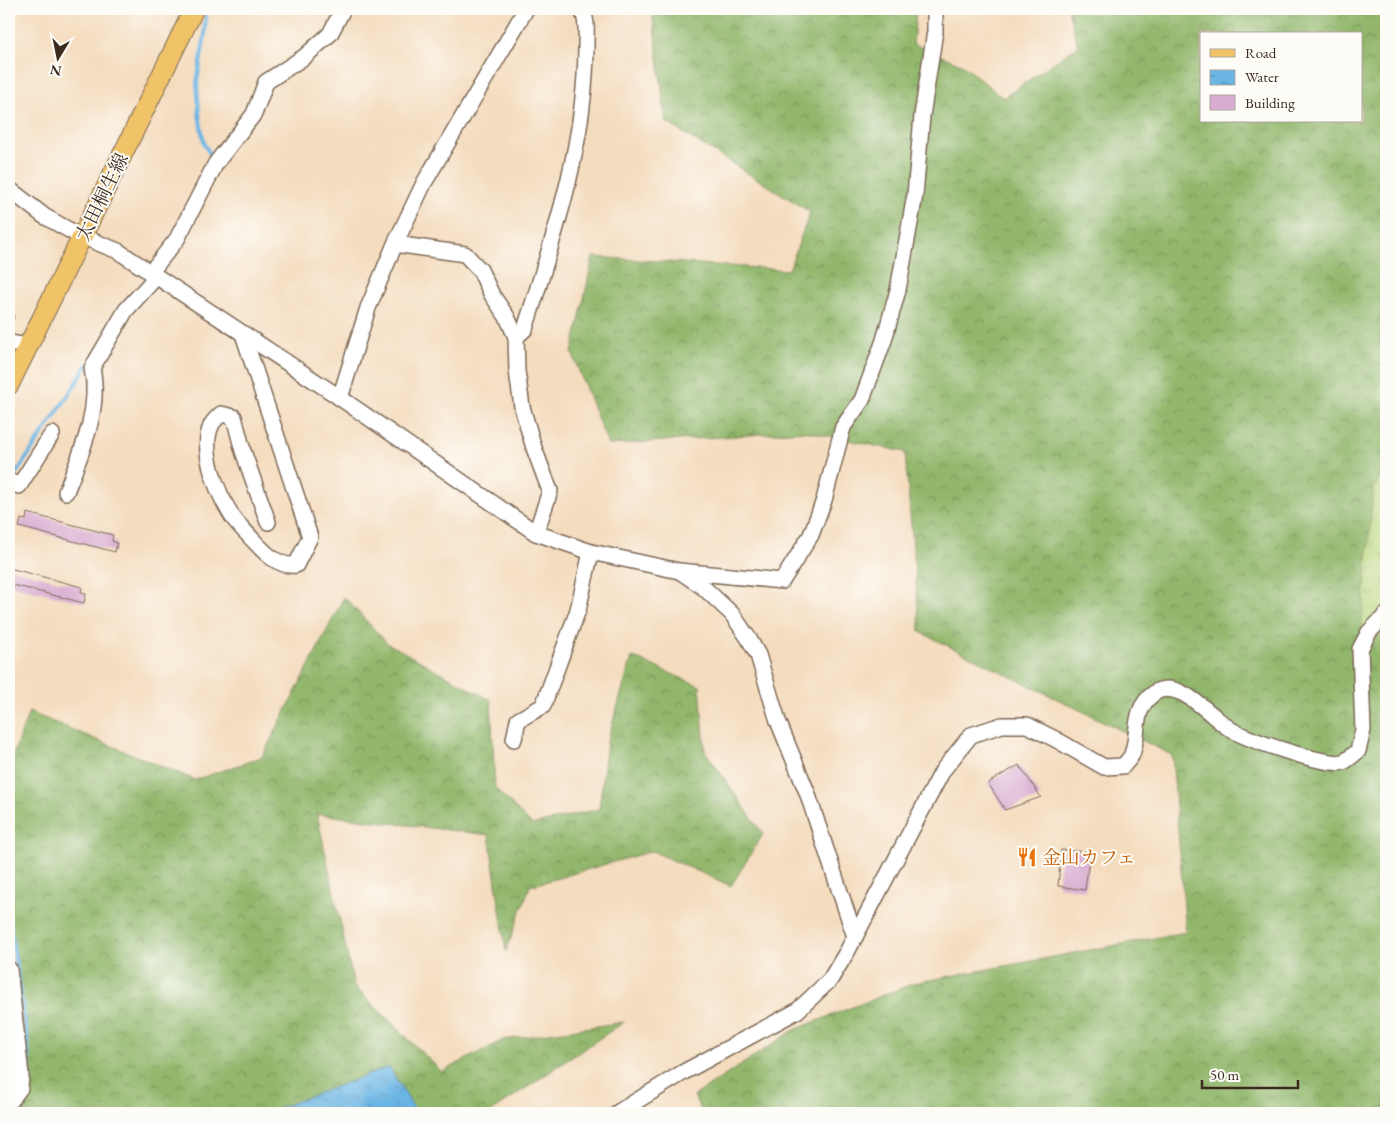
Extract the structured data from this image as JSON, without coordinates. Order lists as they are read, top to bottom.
{
  "streets": {
    "main road": ["太田桐生線"]
  },
  "places": {
    "restaurant": ["金山カフェ"]
  },
  "legend": ["Road", "Water", "Building"],
  "scale_bar": "50 m",
  "north": "bottom"
}
